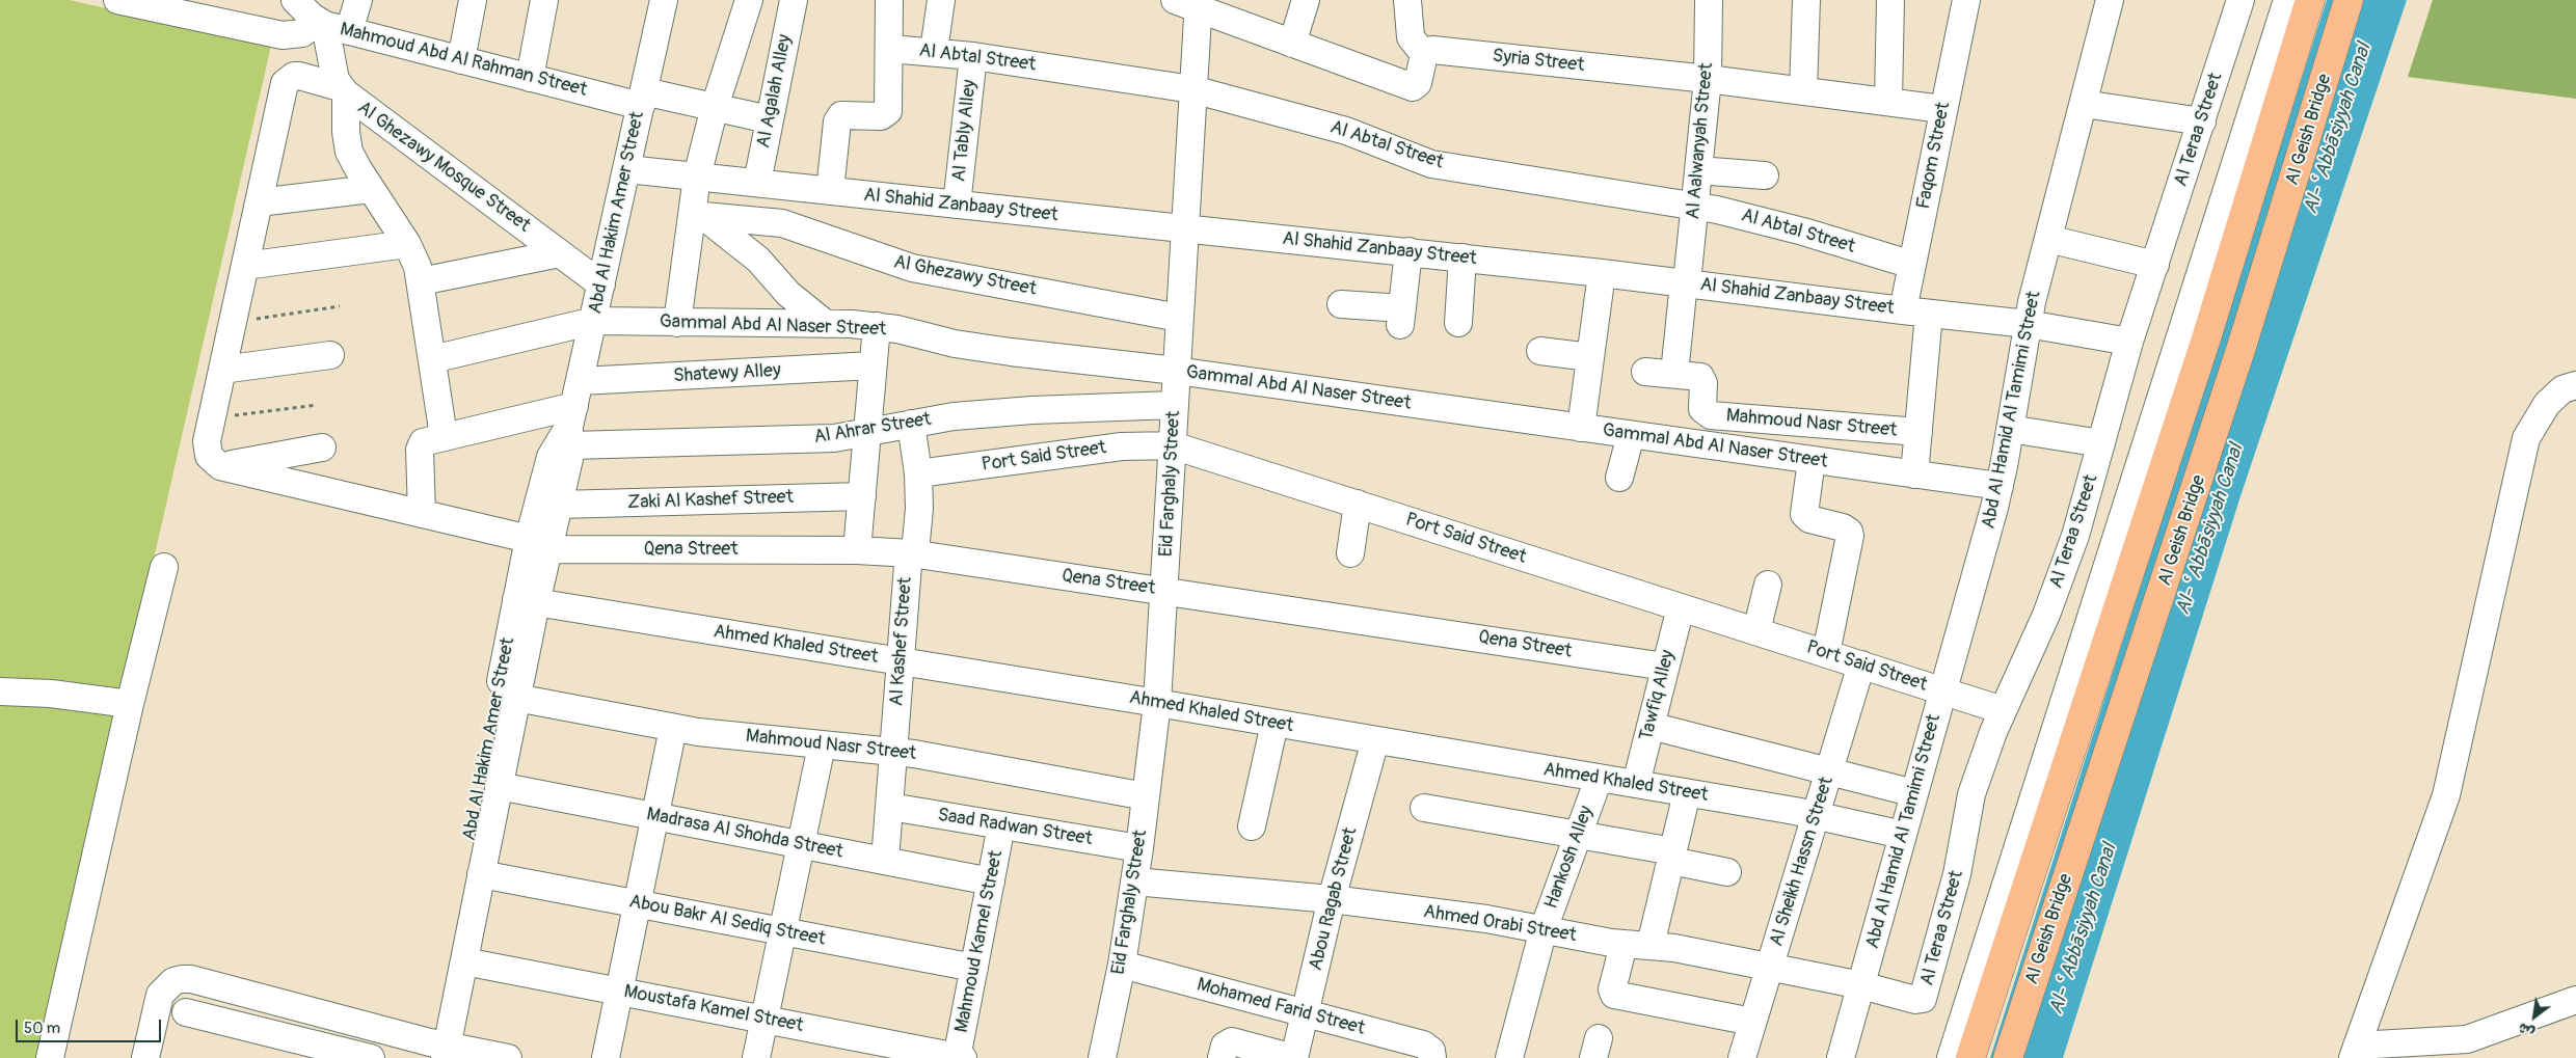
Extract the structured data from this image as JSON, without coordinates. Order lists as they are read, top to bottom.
{
  "streets": {
    "main road": ["Al Geish Bridge"],
    "street": [
      "Al Abtal Street",
      "Mahmoud Abd Al Rahman Street",
      "Syria Street",
      "Al Agalah Alley",
      "Al Teraa Street",
      "Al Tably Alley",
      "Al Aalwanyah Street",
      "Faqom Street",
      "Al Ghezawy Mosque Street",
      "Al Shahid Zanbaay Street",
      "Abd Al Hakim Amer Street",
      "Al Ghezawy Street",
      "Gammal Abd Al Naser Street",
      "Shatewy Alley",
      "Abd Al Hamid Al Tamimi Street",
      "Mahmoud Nasr Street",
      "Al Ahrar Street",
      "Port Said Street",
      "Eid Farghaly Street",
      "Zaki Al Kashef Street",
      "Qena Street",
      "Al Kashef Street",
      "Ahmed Khaled Street",
      "Tawfiq Alley",
      "Saad Radwan Street",
      "Madrasa Al Shohda Street",
      "Hankosh Alley",
      "Al Sheikh Hassn Street",
      "Abou Ragab Street",
      "Abou Bakr Al Sediq Street",
      "Ahmed Orabi Street",
      "Mahmoud Kamel Street",
      "Mohamed Farid Street",
      "Moustafa Kamel Street"
    ]
  },
  "crossings": [
    ["Al Abtal Street", "Al Tably Alley"],
    ["Al Abtal Street", "Al Aalwanyah Street"],
    ["Al Abtal Street", "Faqom Street"],
    ["Al Abtal Street", "Eid Farghaly Street"],
    ["Mahmoud Abd Al Rahman Street", "Al Agalah Alley"],
    ["Mahmoud Abd Al Rahman Street", "Al Ghezawy Mosque Street"],
    ["Mahmoud Abd Al Rahman Street", "Abd Al Hakim Amer Street"],
    ["Syria Street", "Al Aalwanyah Street"],
    ["Syria Street", "Faqom Street"],
    ["Al Agalah Alley", "Al Shahid Zanbaay Street"],
    ["Al Teraa Street", "Al Shahid Zanbaay Street"],
    ["Al Teraa Street", "Abd Al Hamid Al Tamimi Street"],
    ["Al Teraa Street", "Port Said Street"],
    ["Al Teraa Street", "Ahmed Orabi Street"],
    ["Al Tably Alley", "Al Shahid Zanbaay Street"],
    ["Al Aalwanyah Street", "Al Shahid Zanbaay Street"],
    ["Al Aalwanyah Street", "Mahmoud Nasr Street"],
    ["Faqom Street", "Al Shahid Zanbaay Street"],
    ["Al Ghezawy Mosque Street", "Abd Al Hakim Amer Street"],
    ["Al Shahid Zanbaay Street", "Abd Al Hakim Amer Street"],
    ["Al Shahid Zanbaay Street", "Abd Al Hamid Al Tamimi Street"],
    ["Al Shahid Zanbaay Street", "Eid Farghaly Street"],
    ["Abd Al Hakim Amer Street", "Gammal Abd Al Naser Street"],
    ["Abd Al Hakim Amer Street", "Shatewy Alley"],
    ["Abd Al Hakim Amer Street", "Mahmoud Nasr Street"],
    ["Abd Al Hakim Amer Street", "Al Ahrar Street"],
    ["Abd Al Hakim Amer Street", "Zaki Al Kashef Street"],
    ["Abd Al Hakim Amer Street", "Qena Street"],
    ["Abd Al Hakim Amer Street", "Ahmed Khaled Street"],
    ["Abd Al Hakim Amer Street", "Madrasa Al Shohda Street"],
    ["Abd Al Hakim Amer Street", "Abou Bakr Al Sediq Street"],
    ["Abd Al Hakim Amer Street", "Moustafa Kamel Street"],
    ["Al Ghezawy Street", "Eid Farghaly Street"],
    ["Gammal Abd Al Naser Street", "Abd Al Hamid Al Tamimi Street"],
    ["Gammal Abd Al Naser Street", "Eid Farghaly Street"],
    ["Shatewy Alley", "Al Ahrar Street"],
    ["Abd Al Hamid Al Tamimi Street", "Port Said Street"],
    ["Abd Al Hamid Al Tamimi Street", "Ahmed Khaled Street"],
    ["Abd Al Hamid Al Tamimi Street", "Ahmed Orabi Street"],
    ["Mahmoud Nasr Street", "Eid Farghaly Street"],
    ["Mahmoud Nasr Street", "Al Kashef Street"],
    ["Al Ahrar Street", "Eid Farghaly Street"],
    ["Al Ahrar Street", "Al Kashef Street"],
    ["Port Said Street", "Eid Farghaly Street"],
    ["Port Said Street", "Al Kashef Street"],
    ["Port Said Street", "Tawfiq Alley"],
    ["Port Said Street", "Al Sheikh Hassn Street"],
    ["Eid Farghaly Street", "Qena Street"],
    ["Eid Farghaly Street", "Ahmed Khaled Street"],
    ["Eid Farghaly Street", "Saad Radwan Street"],
    ["Eid Farghaly Street", "Ahmed Orabi Street"],
    ["Eid Farghaly Street", "Mohamed Farid Street"],
    ["Qena Street", "Al Kashef Street"],
    ["Qena Street", "Tawfiq Alley"],
    ["Al Kashef Street", "Ahmed Khaled Street"],
    ["Al Kashef Street", "Saad Radwan Street"],
    ["Al Kashef Street", "Madrasa Al Shohda Street"],
    ["Ahmed Khaled Street", "Tawfiq Alley"],
    ["Ahmed Khaled Street", "Hankosh Alley"],
    ["Ahmed Khaled Street", "Al Sheikh Hassn Street"],
    ["Ahmed Khaled Street", "Abou Ragab Street"],
    ["Saad Radwan Street", "Mahmoud Kamel Street"],
    ["Madrasa Al Shohda Street", "Mahmoud Kamel Street"],
    ["Hankosh Alley", "Ahmed Orabi Street"],
    ["Al Sheikh Hassn Street", "Ahmed Orabi Street"],
    ["Abou Ragab Street", "Ahmed Orabi Street"],
    ["Abou Ragab Street", "Mohamed Farid Street"],
    ["Abou Bakr Al Sediq Street", "Mahmoud Kamel Street"],
    ["Mahmoud Kamel Street", "Moustafa Kamel Street"]
  ],
  "water": ["Al-ʿAbbāsiyyah Canal"],
  "scale_bar": "50 m",
  "north": "bottom left"
}
